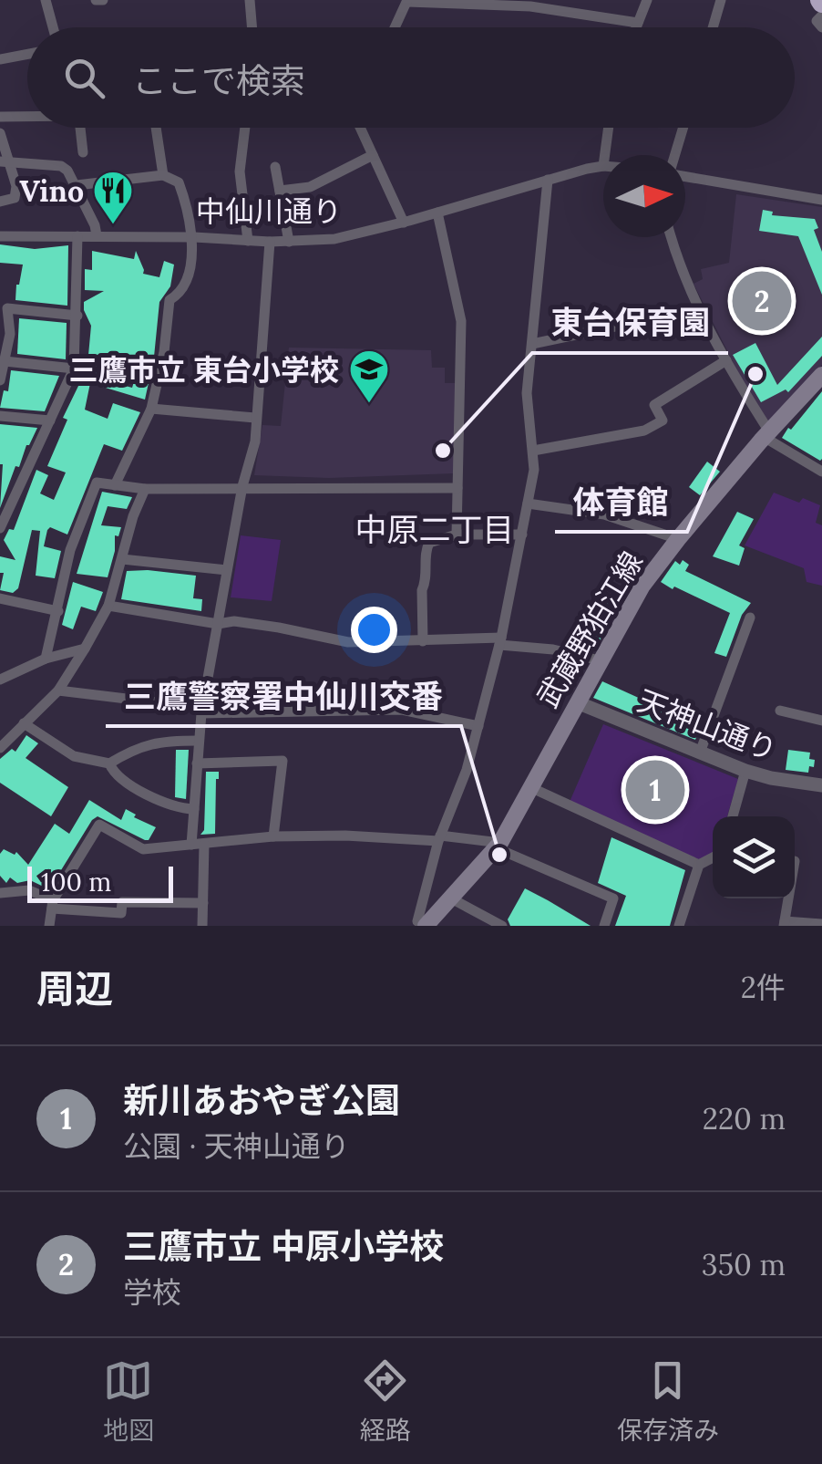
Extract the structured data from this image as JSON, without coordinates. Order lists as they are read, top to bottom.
{
  "streets": {
    "main road": ["武蔵野狛江線"],
    "street": ["中仙川通り", "天神山通り"]
  },
  "crossings": [
    ["武蔵野狛江線", "天神山通り"]
  ],
  "districts": ["中原二丁目"],
  "places": {
    "restaurant": ["Vino"],
    "other": ["体育館", "東台保育園", "三鷹警察署中仙川交番"],
    "school or university": ["三鷹市立 東台小学校"]
  },
  "scale_bar": "100 m",
  "north": "right",
  "page": {
    "search": "ここで検索",
    "pins": ["2", "1"],
    "scale": "100 m",
    "heading": ["周辺", "2件"],
    "list": [
      {
        "mark": "1",
        "name": "新川あおやぎ公園",
        "note": "公園 · 天神山通り",
        "value": "220 m"
      },
      {
        "mark": "2",
        "name": "三鷹市立 中原小学校",
        "note": "学校",
        "value": "350 m"
      }
    ],
    "nav": ["地図", "経路", "保存済み"]
  }
}
